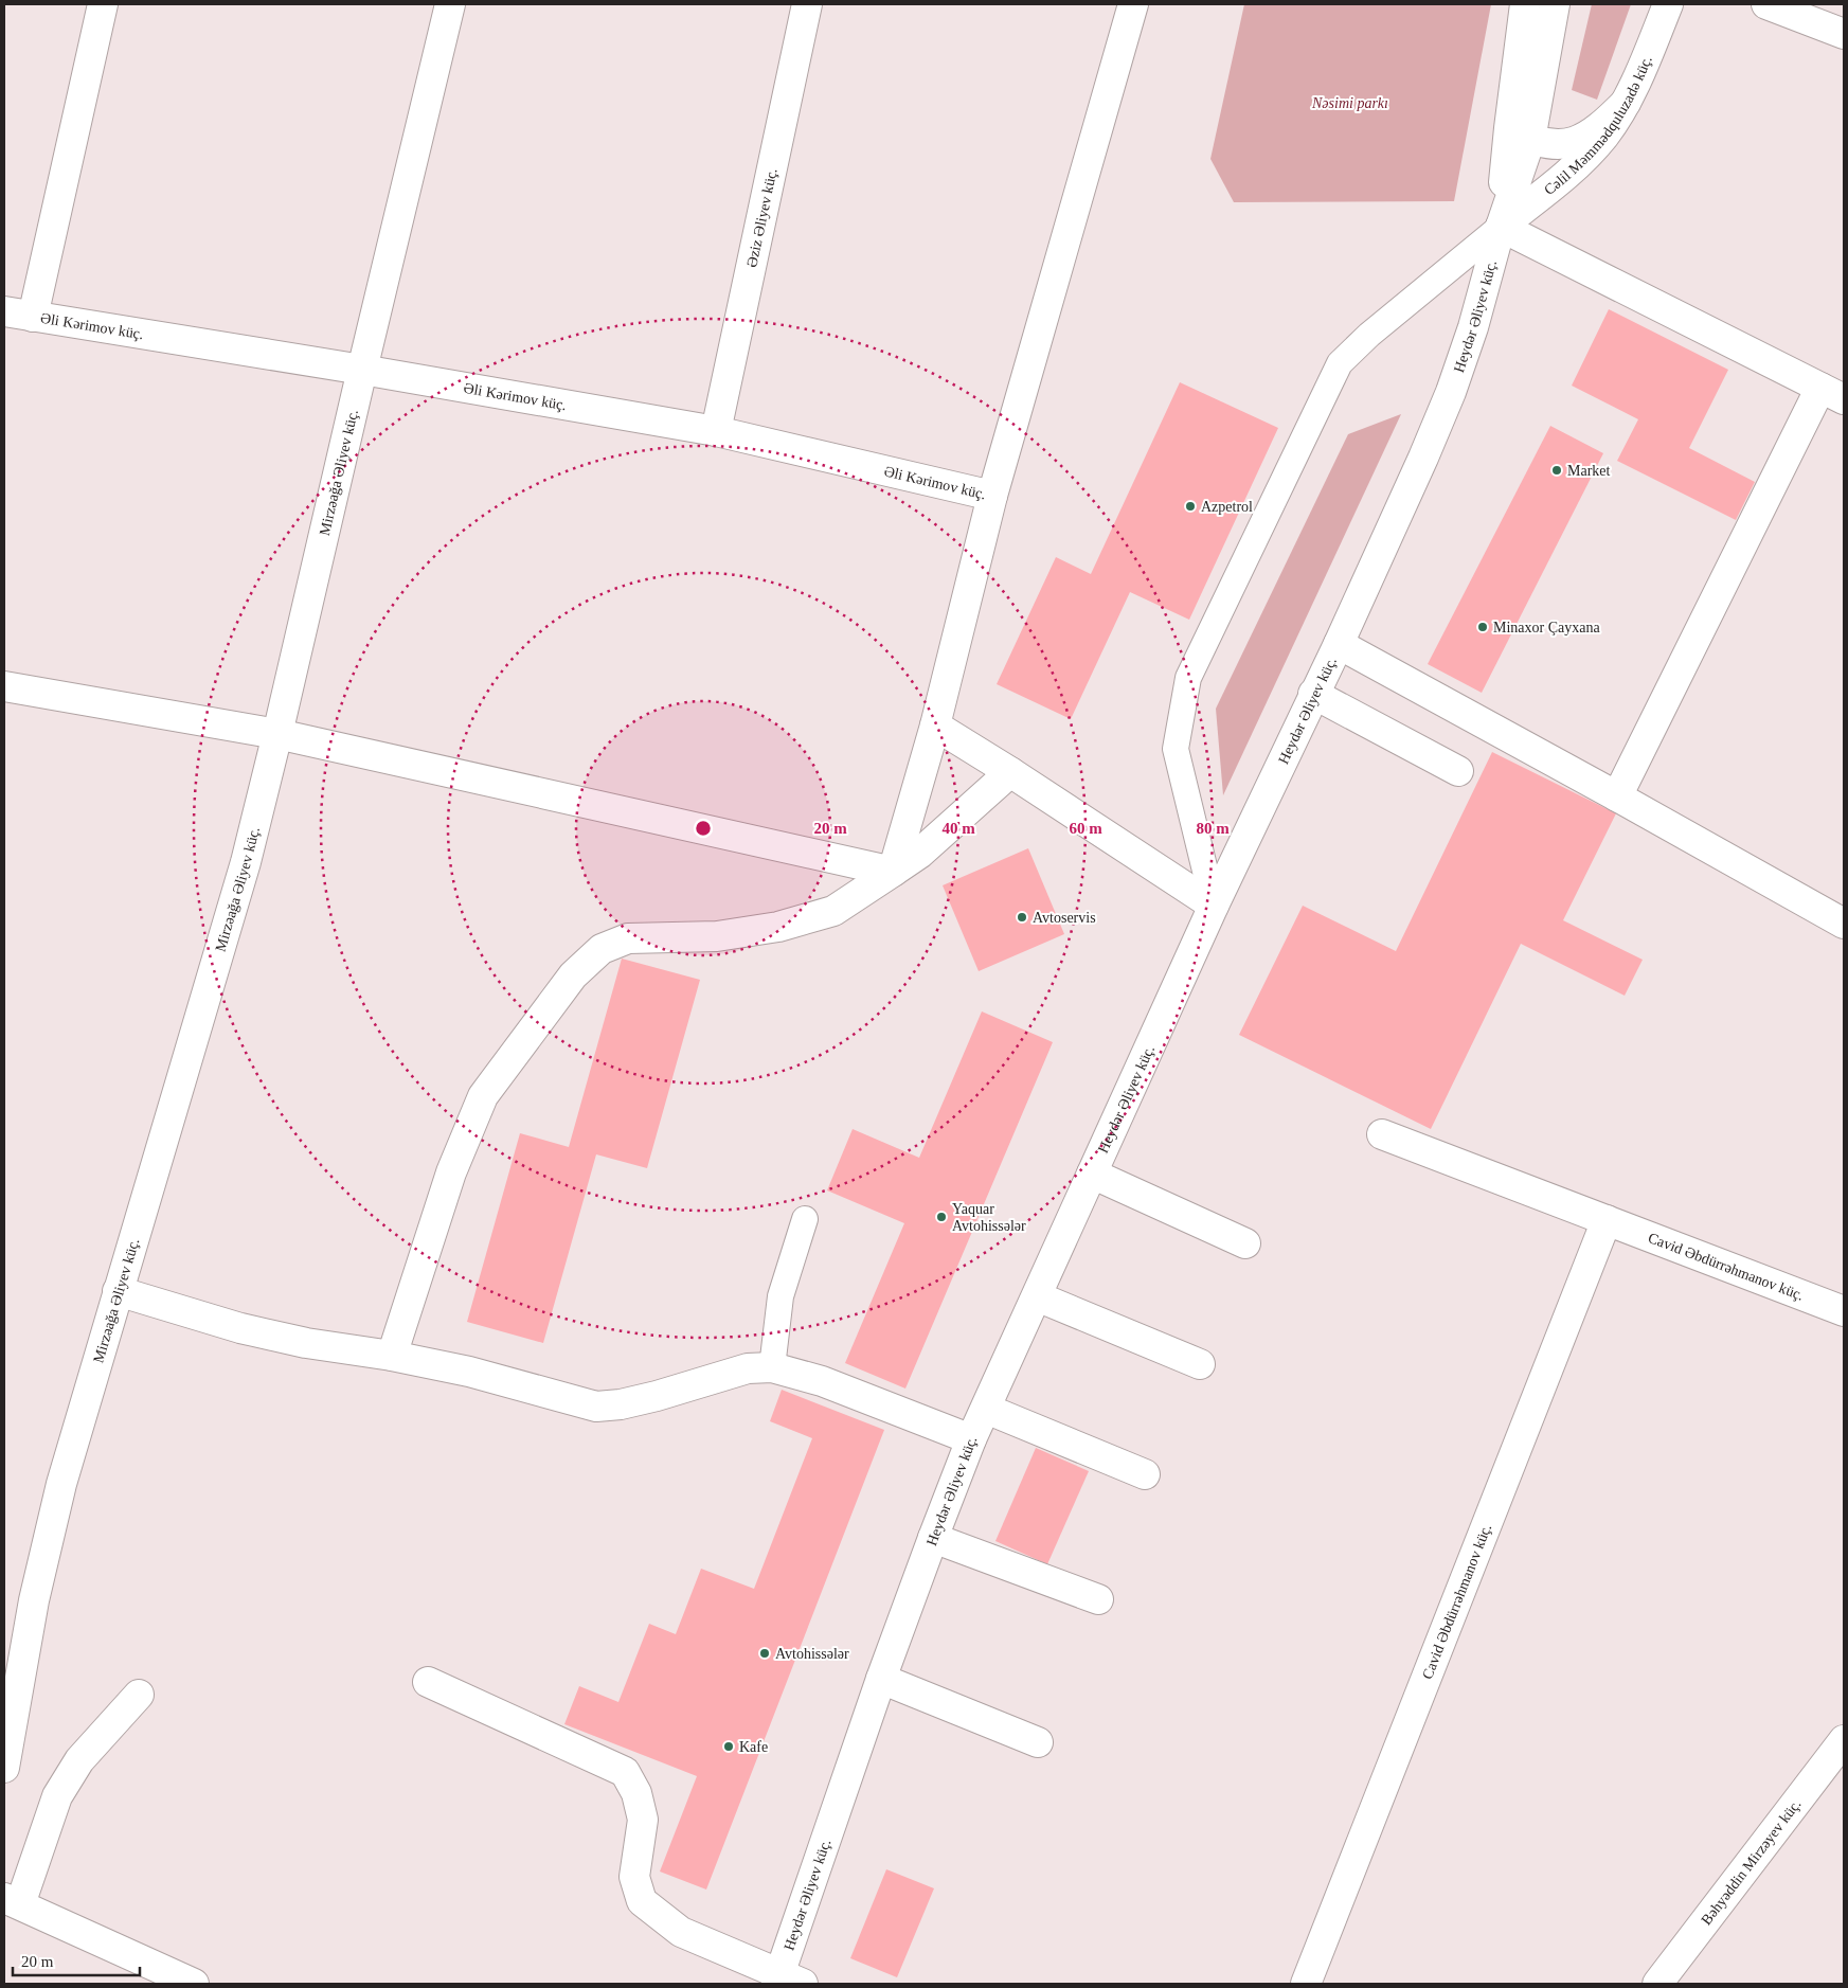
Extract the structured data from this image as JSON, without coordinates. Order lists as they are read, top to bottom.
{
  "streets": {
    "main road": [
      "Cəlil Məmmədquluzadə küç.",
      "Əziz Əliyev küç.",
      "Heydər Əliyev küç.",
      "Əli Kərimov küç.",
      "Mirzəağa Əliyev küç.",
      "Cavid Əbdürrəhmanov küç.",
      "Bəhyəddin Mirzəyev küç."
    ]
  },
  "crossings": [
    ["Cəlil Məmmədquluzadə küç.", "Heydər Əliyev küç."],
    ["Əziz Əliyev küç.", "Əli Kərimov küç."],
    ["Əli Kərimov küç.", "Mirzəağa Əliyev küç."]
  ],
  "parks": ["Nəsimi parkı"],
  "places": [
    "Market",
    "Azpetrol",
    "Minaxor Çayxana",
    "Avtoservis",
    "Yaquar Avtohissələr",
    "Avtohissələr",
    "Kafe"
  ],
  "scale_bar": "20 m",
  "rings": [
    "20 m",
    "40 m",
    "60 m",
    "80 m"
  ]
}
